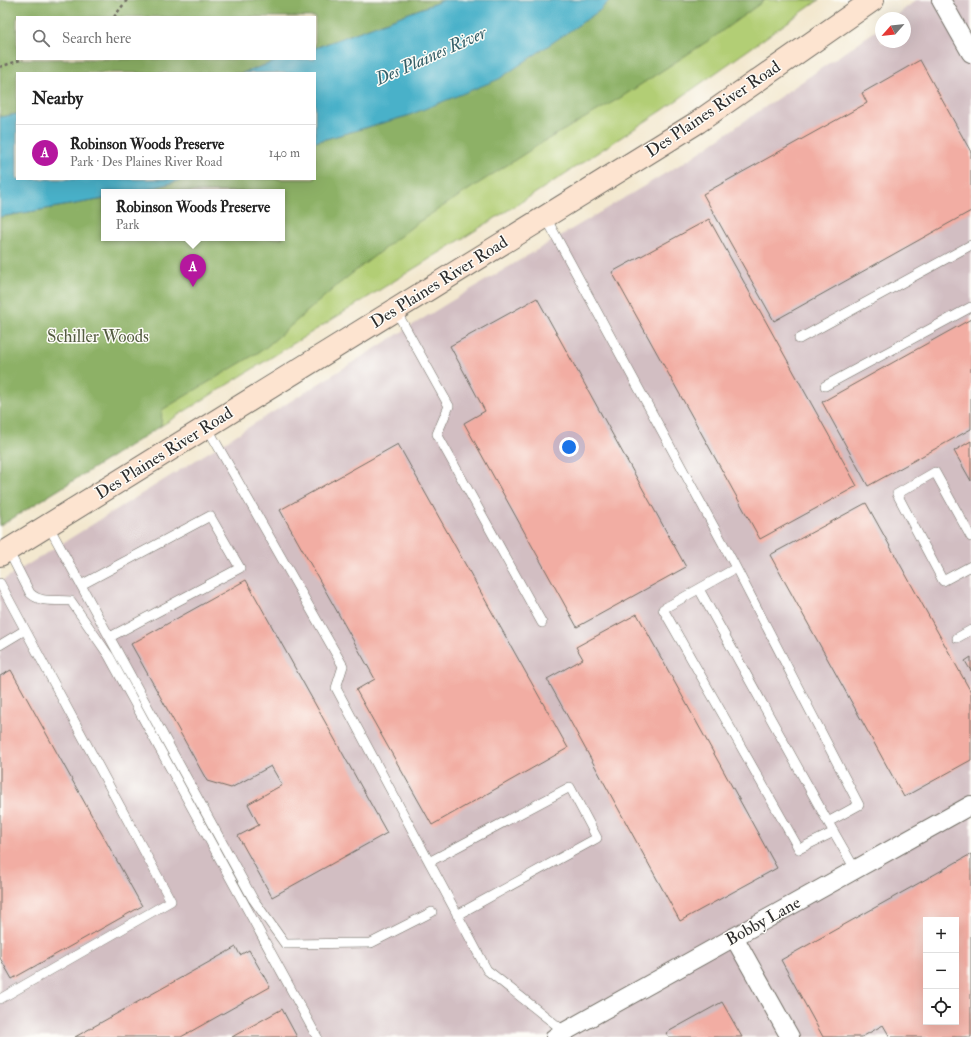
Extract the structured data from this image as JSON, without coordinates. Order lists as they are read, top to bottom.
{
  "streets": {
    "main road": ["Des Plaines River Road"],
    "street": ["Bobby Lane"]
  },
  "water": ["Des Plaines River"],
  "parks": ["Schiller Woods"],
  "north": "bottom left",
  "page": {
    "search": "Search here",
    "heading": "Nearby",
    "list": [
      {
        "mark": "A",
        "name": "Robinson Woods Preserve",
        "note": "Park · Des Plaines River Road",
        "value": "140 m"
      }
    ],
    "popup": ["Robinson Woods Preserve", "Park"],
    "pins": "A",
    "map_buttons": ["+", "−"]
  }
}
